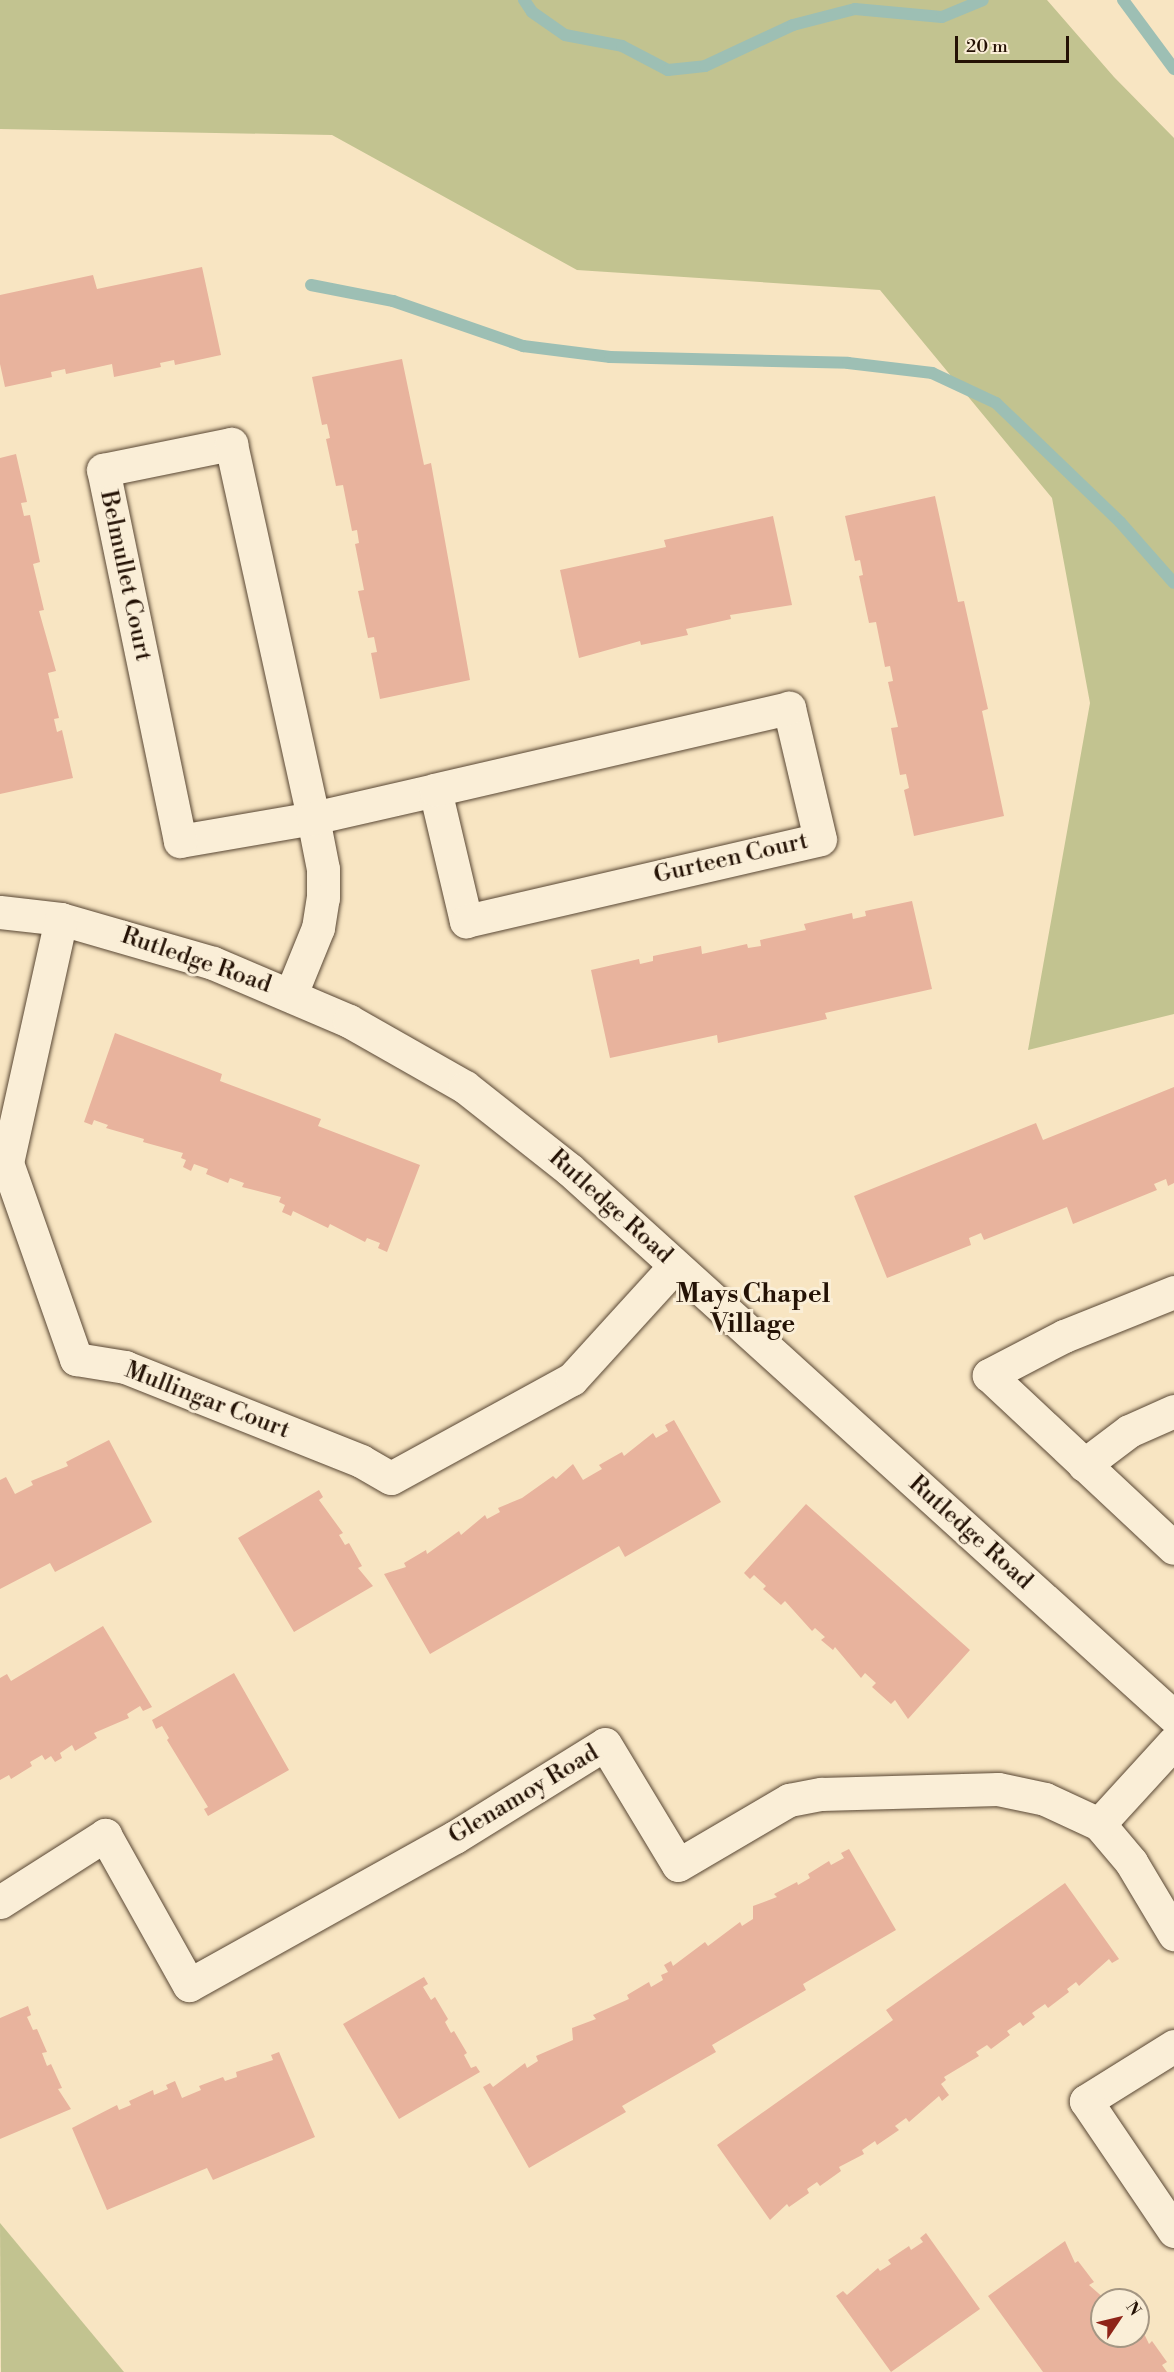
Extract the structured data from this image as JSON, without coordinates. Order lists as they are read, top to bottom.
{
  "streets": {
    "street": [
      "Belmullet Court",
      "Gurteen Court",
      "Rutledge Road",
      "Mullingar Court",
      "Glenamoy Road"
    ]
  },
  "crossings": [
    ["Belmullet Court", "Gurteen Court"],
    ["Belmullet Court", "Rutledge Road"],
    ["Rutledge Road", "Mullingar Court"]
  ],
  "districts": ["Mays Chapel Village"],
  "scale_bar": "20 m",
  "north": "top right"
}
